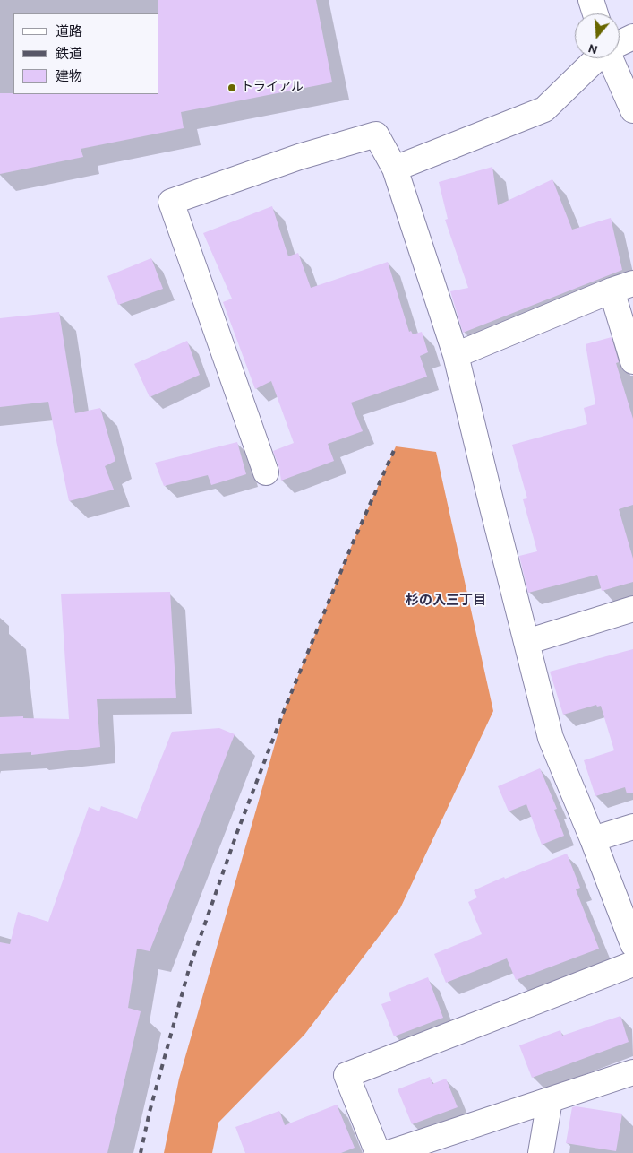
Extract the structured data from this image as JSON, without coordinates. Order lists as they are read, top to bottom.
{
  "districts": ["杉の入三丁目"],
  "places": ["トライアル"],
  "legend": ["道路", "鉄道", "建物"],
  "north": "bottom"
}
